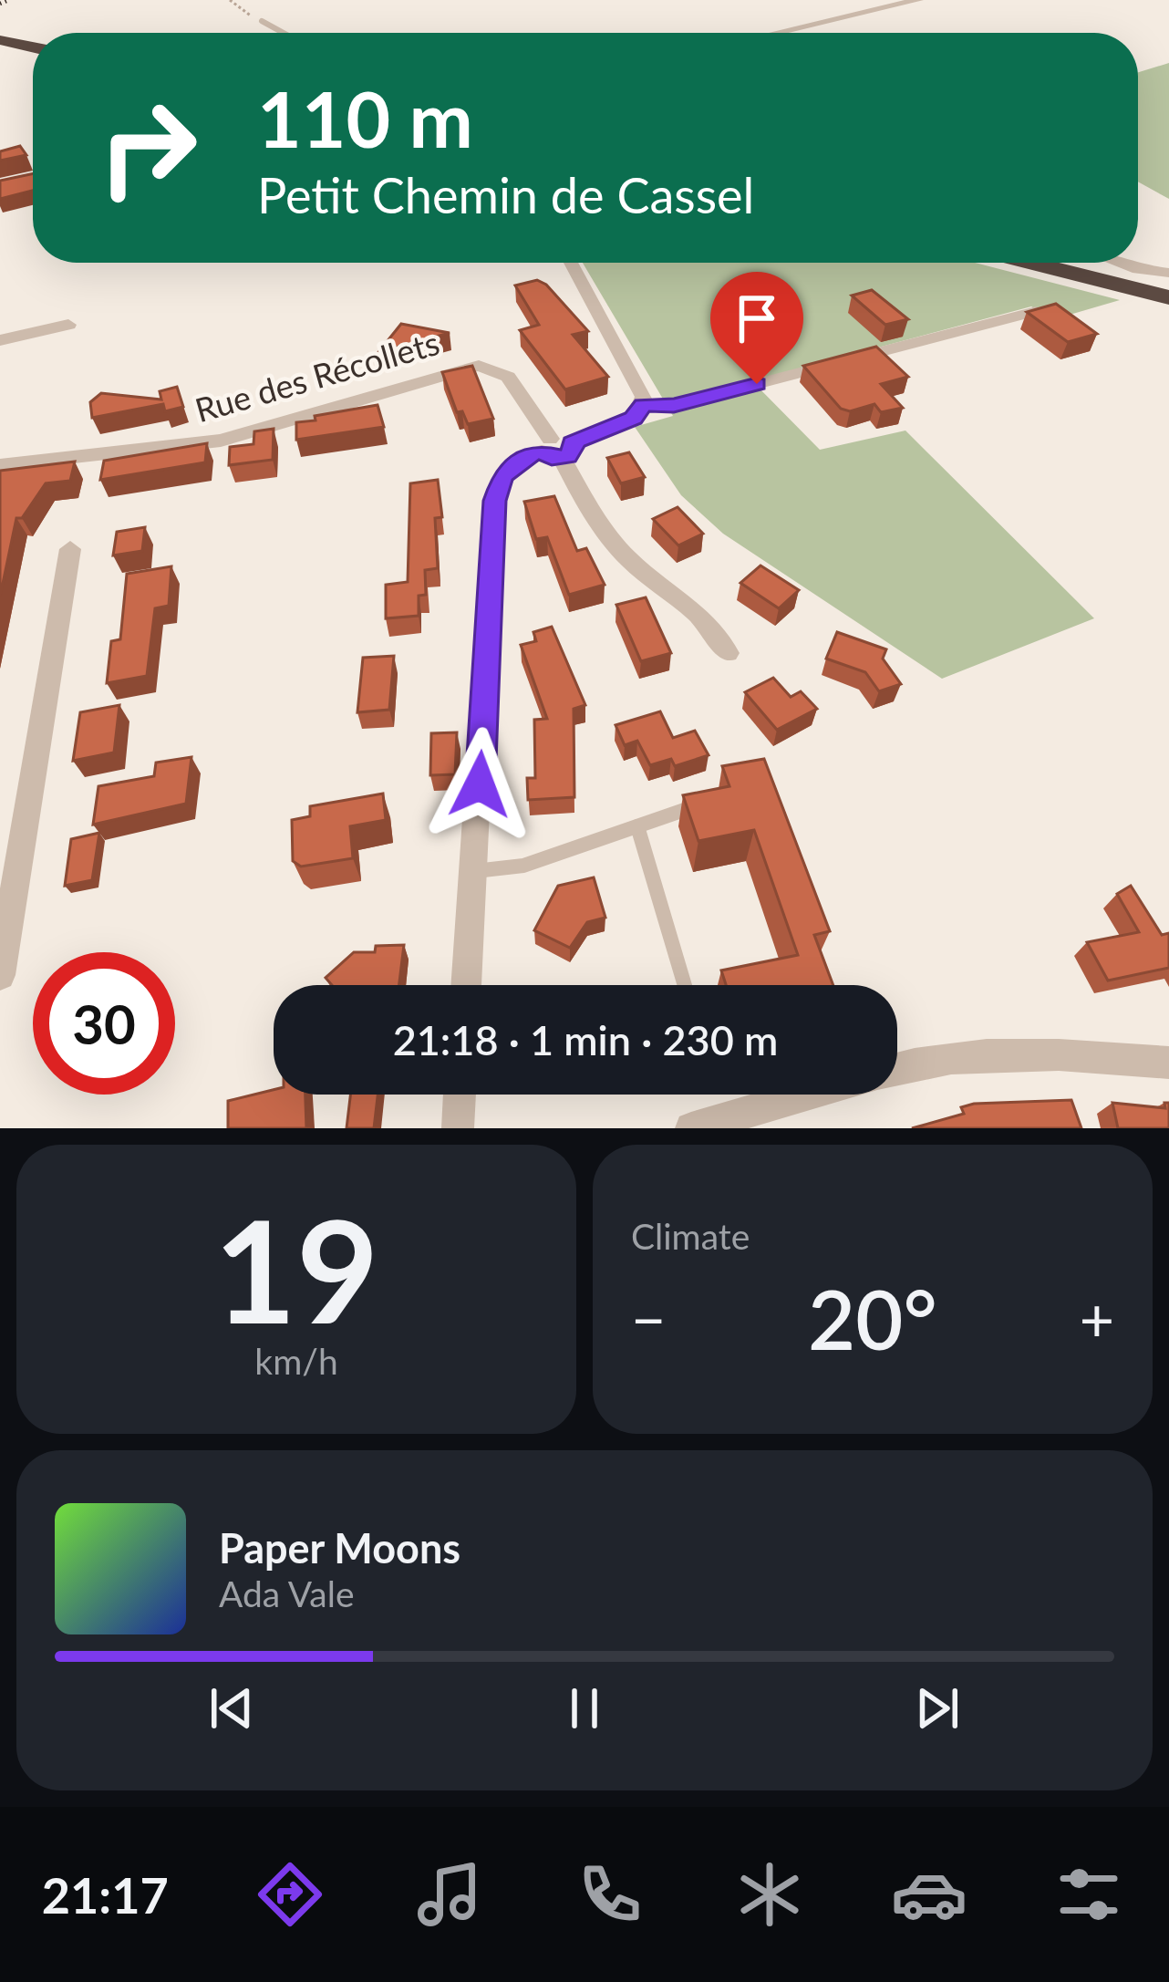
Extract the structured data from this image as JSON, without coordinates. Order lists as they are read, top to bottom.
{
  "streets": {
    "street": ["Rue des Récollets"]
  },
  "page": {
    "turn": ["110 m", "Petit Chemin de Cassel"],
    "limit": "30",
    "trip": "21:18 · 1 min · 230 m",
    "tile": [
      ["19", "km/h"],
      "Climate"
    ],
    "heat": ["−", "20°", "+"],
    "song": ["Paper Moons", "Ada Vale"],
    "tabs": "21:17"
  }
}
